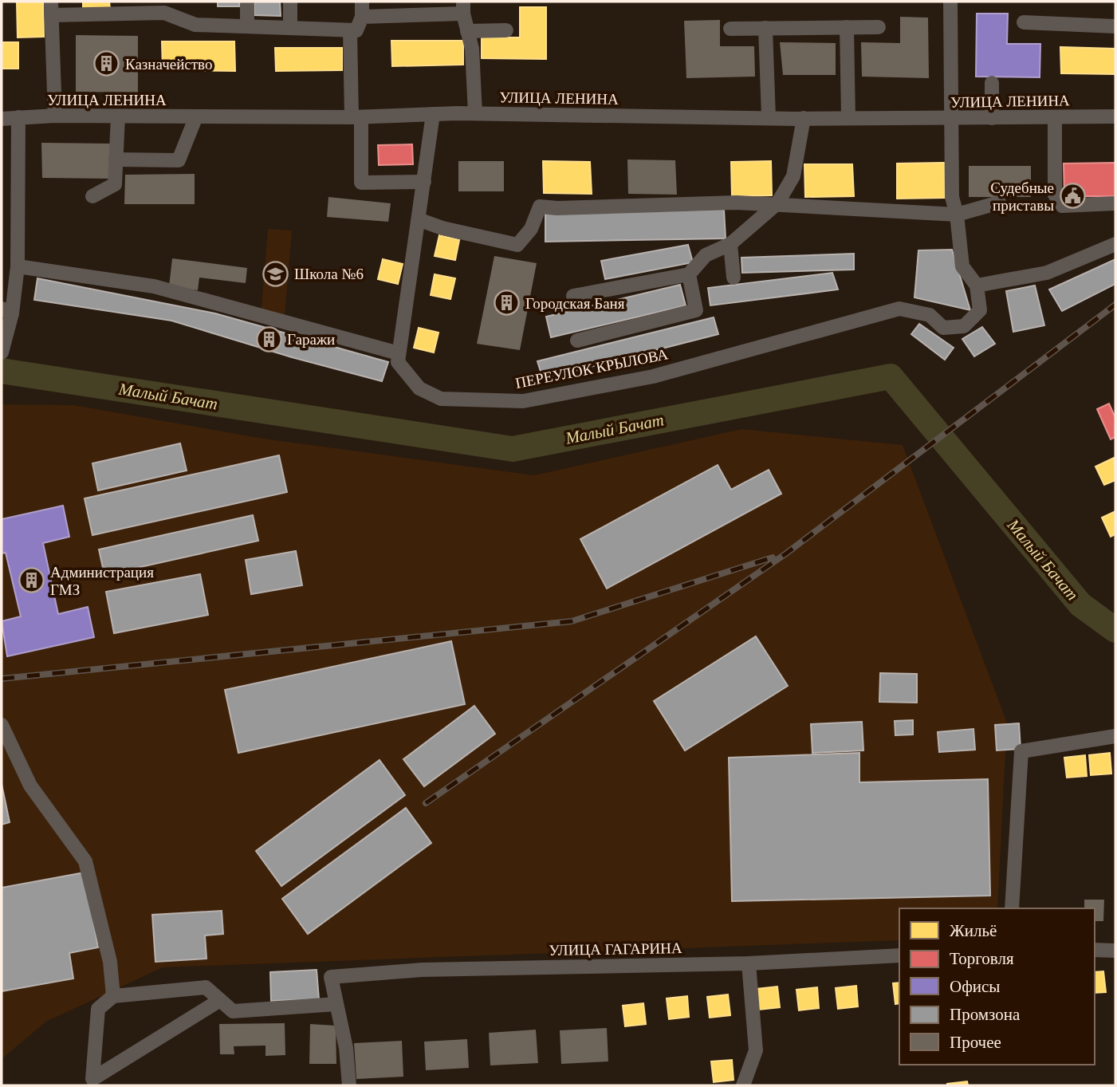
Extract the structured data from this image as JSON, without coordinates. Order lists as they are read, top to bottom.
{
  "streets": {
    "street": ["УЛИЦА ЛЕНИНА", "ПЕРЕУЛОК КРЫЛОВА", "УЛИЦА ГАГАРИНА"]
  },
  "water": ["Малый Бачат"],
  "places": {
    "building": [
      "Казначейство",
      "Городская Баня",
      "Гаражи",
      "Администрация ГМЗ"
    ],
    "public building": ["Судебные приставы"],
    "school or university": ["Школа №6"]
  },
  "legend": [
    "Жильё",
    "Торговля",
    "Офисы",
    "Промзона",
    "Прочее"
  ]
}
